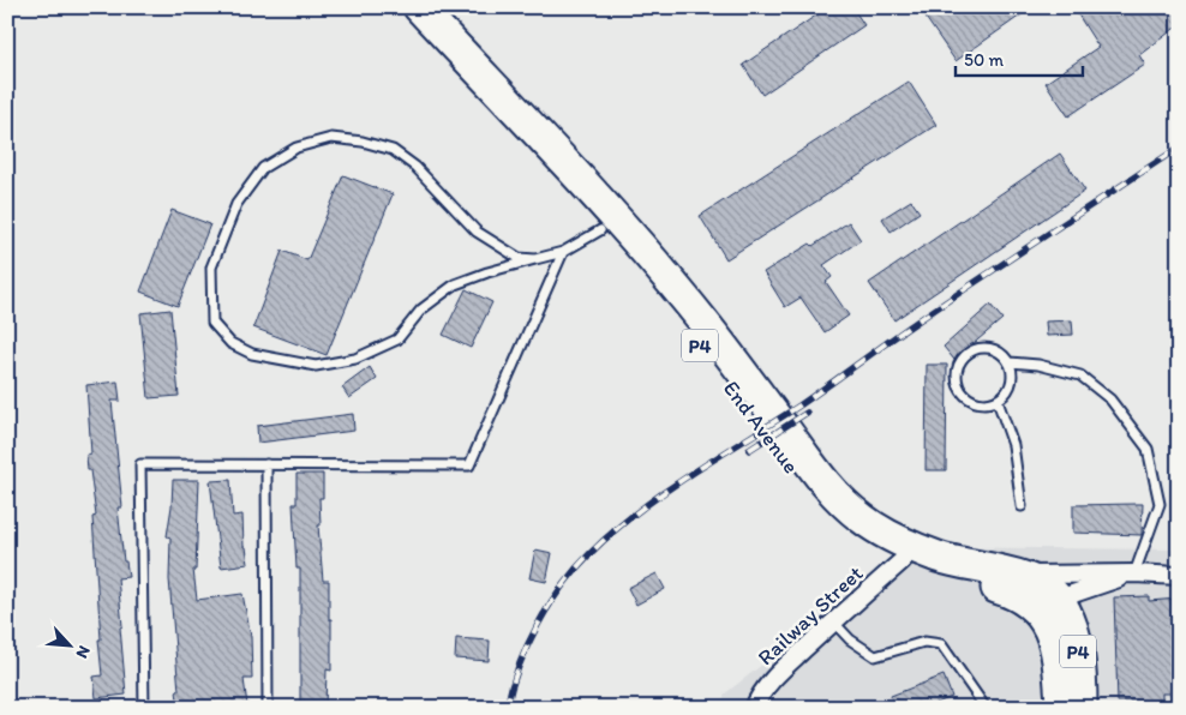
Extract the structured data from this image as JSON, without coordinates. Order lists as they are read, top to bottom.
{
  "streets": {
    "highway": ["P4", "End Avenue"],
    "street": ["Railway Street"]
  },
  "crossings": [
    ["P4", "End Avenue"],
    ["End Avenue", "Railway Street"]
  ],
  "scale_bar": "50 m",
  "north": "bottom right"
}
